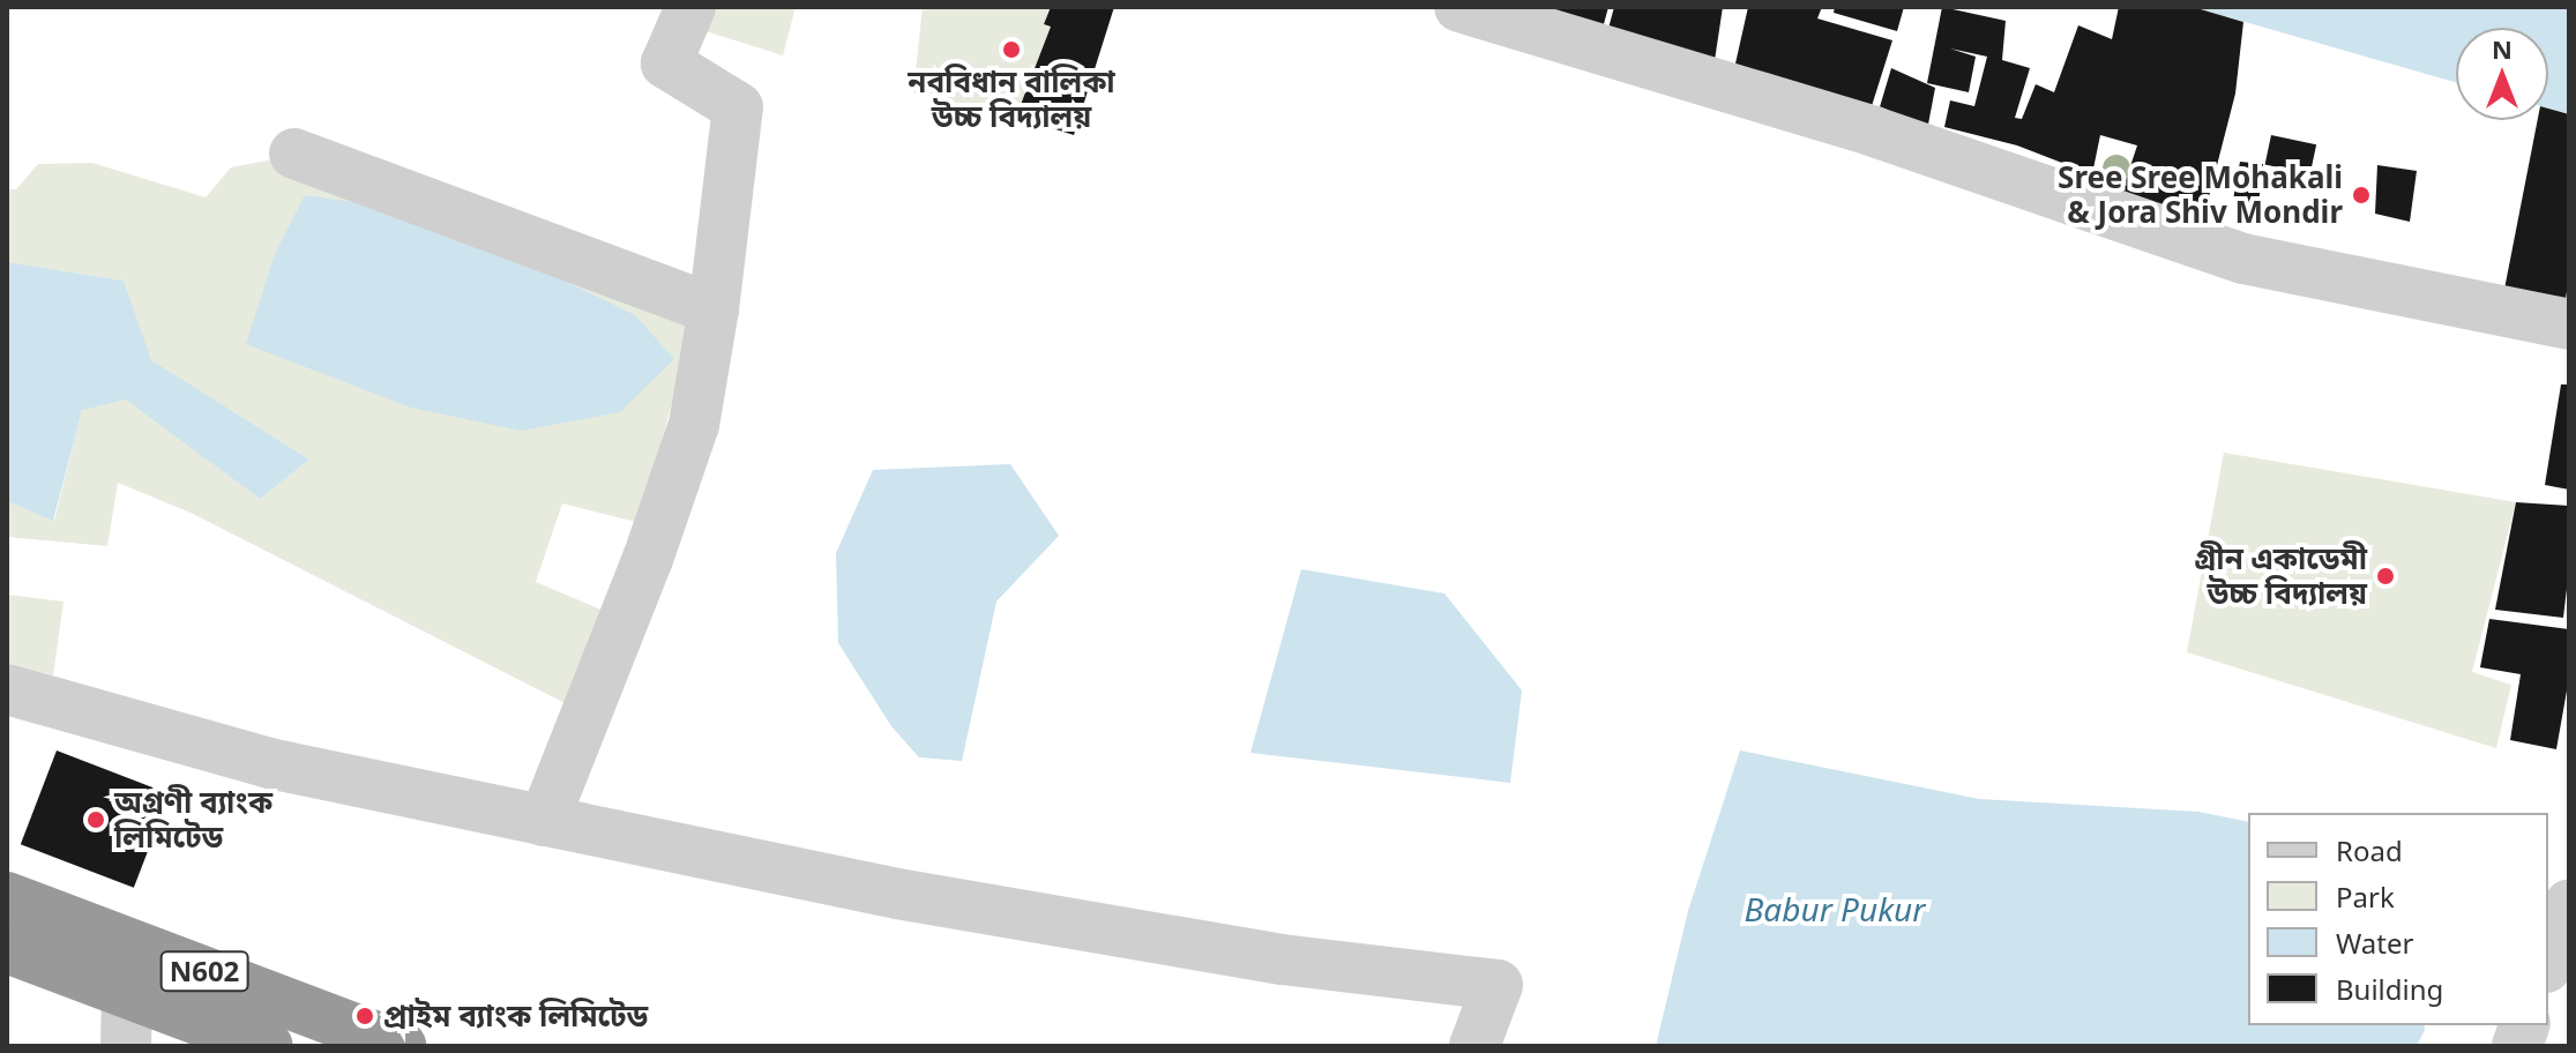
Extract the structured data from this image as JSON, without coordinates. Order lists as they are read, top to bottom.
{
  "streets": {
    "highway": ["N602"]
  },
  "water": ["Babur Pukur"],
  "places": [
    "নববিধান বালিকা উচ্চ বিদ্যালয়",
    "Sree Sree Mohakali & Jora Shiv Mondir",
    "গ্রীন একাডেমী উচ্চ বিদ্যালয়",
    "অগ্রণী ব্যাংক লিমিটেড",
    "প্রাইম ব্যাংক লিমিটেড"
  ],
  "legend": [
    "Road",
    "Park",
    "Water",
    "Building"
  ],
  "north": "top"
}
